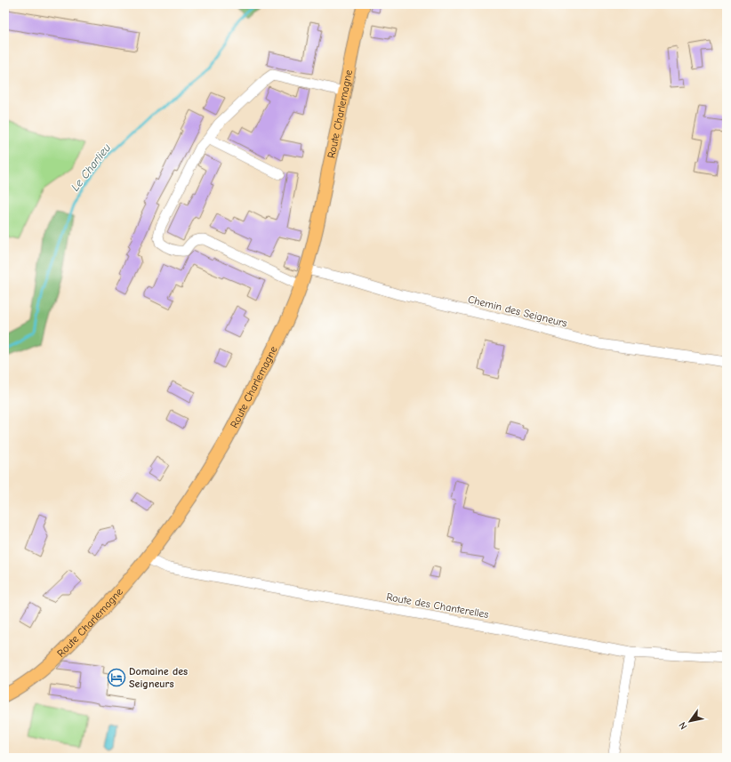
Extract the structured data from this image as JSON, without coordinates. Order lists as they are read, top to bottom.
{
  "streets": {
    "main road": ["Route Charlemagne"],
    "street": ["Chemin des Seigneurs", "Route des Chanterelles"]
  },
  "crossings": [
    ["Route Charlemagne", "Chemin des Seigneurs"],
    ["Route Charlemagne", "Route des Chanterelles"]
  ],
  "water": ["Le Charlieu"],
  "places": {
    "hotel": ["Domaine des Seigneurs"]
  },
  "north": "bottom left"
}
